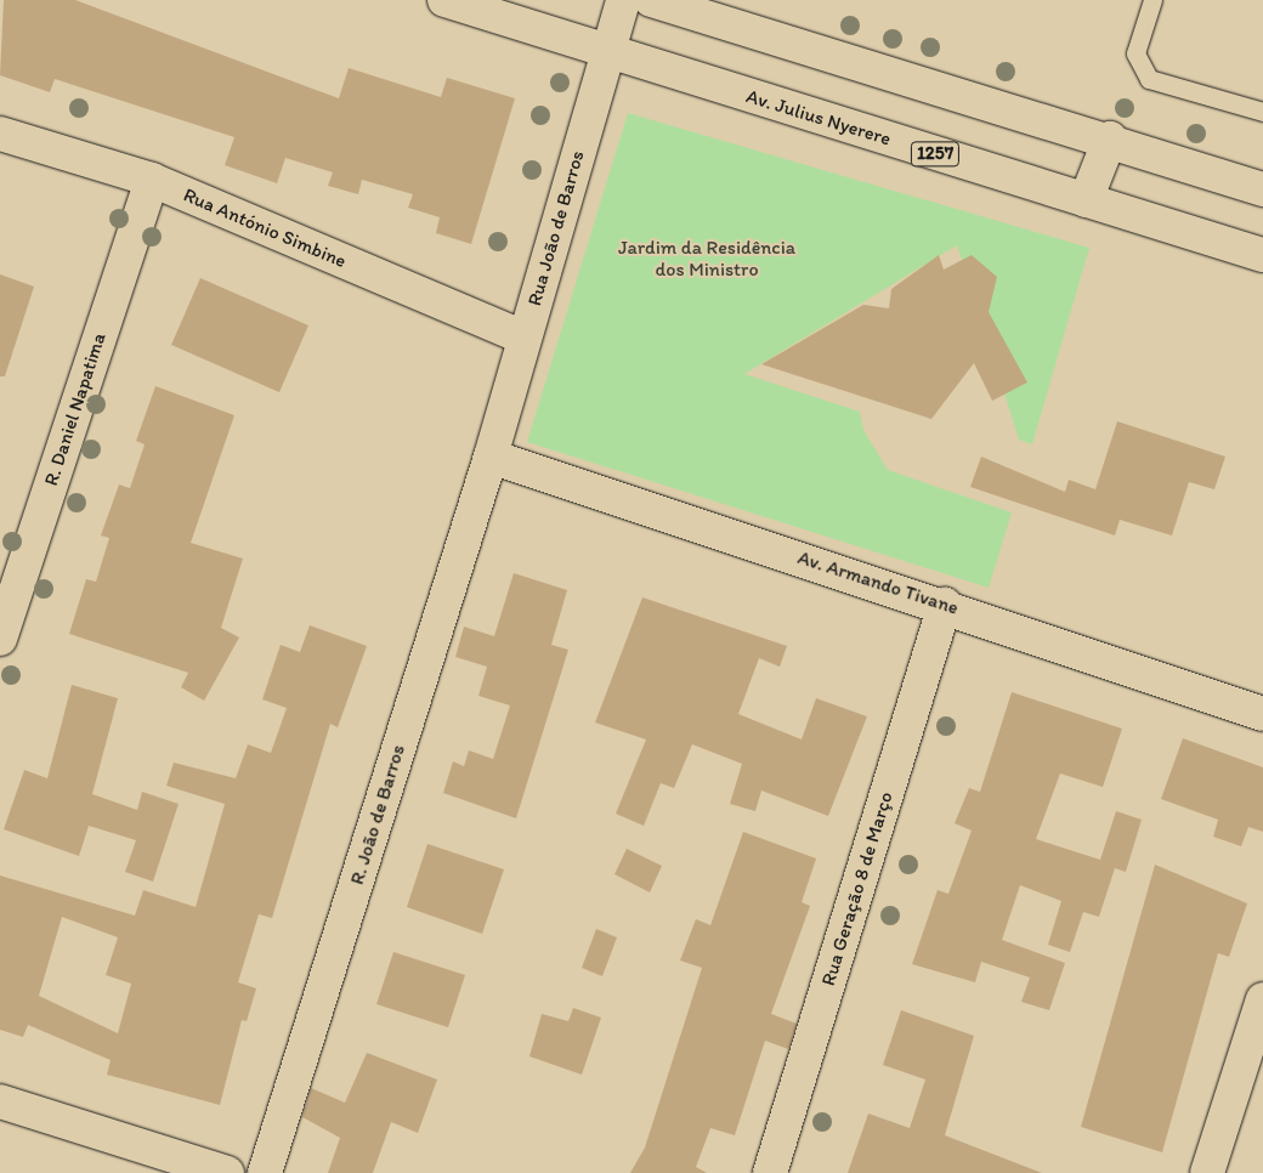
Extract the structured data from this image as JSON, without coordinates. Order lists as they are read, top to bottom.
{
  "streets": {
    "street": [
      "Av. Julius Nyerere",
      "1257",
      "Rua António Simbine",
      "Rua João de Barros",
      "R. Daniel Napatima",
      "Av. Armando Tivane",
      "R. João de Barros",
      "Rua Geração 8 de Março"
    ]
  },
  "crossings": [
    ["Av. Julius Nyerere", "Rua João de Barros"],
    ["Rua António Simbine", "Rua João de Barros"],
    ["Rua António Simbine", "R. Daniel Napatima"],
    ["Rua João de Barros", "Av. Armando Tivane"],
    ["Rua João de Barros", "R. João de Barros"],
    ["Av. Armando Tivane", "R. João de Barros"],
    ["Av. Armando Tivane", "Rua Geração 8 de Março"]
  ],
  "parks": ["Jardim da Residência dos Ministro"]
}
